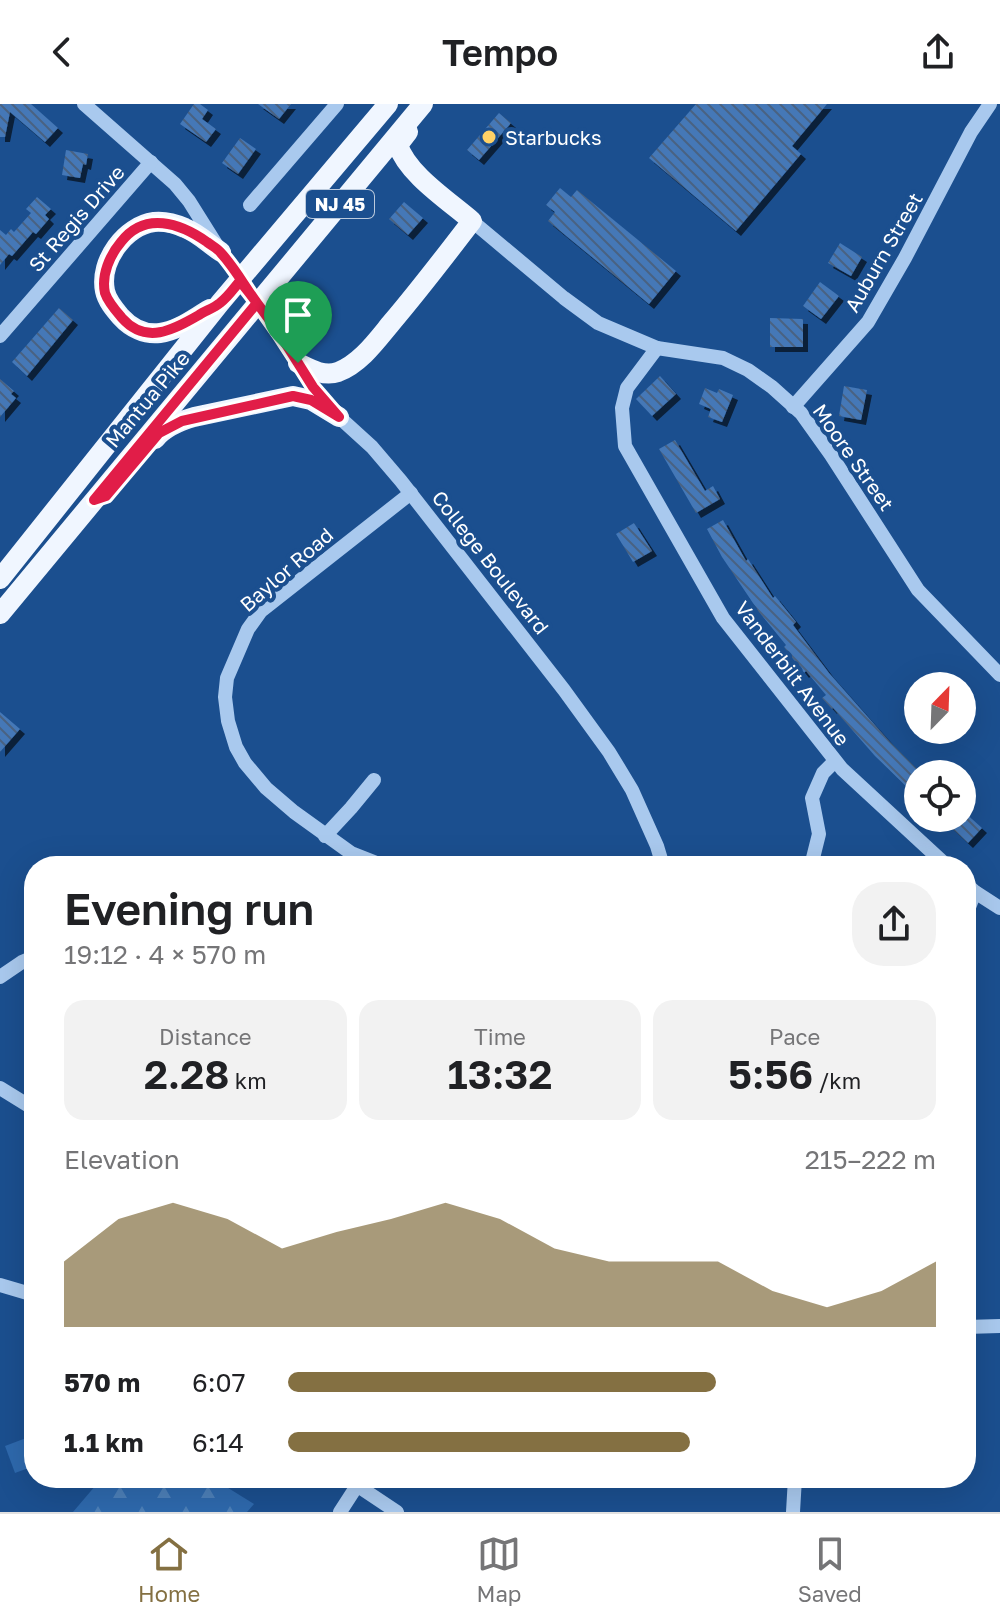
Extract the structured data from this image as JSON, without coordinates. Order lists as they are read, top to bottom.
{
  "streets": {
    "main road": ["NJ 45", "Mantua Pike"],
    "street": [
      "St Regis Drive",
      "Auburn Street",
      "Moore Street",
      "College Boulevard",
      "Baylor Road",
      "Vanderbilt Avenue"
    ]
  },
  "crossings": [
    ["Auburn Street", "Moore Street"],
    ["Moore Street", "Vanderbilt Avenue"],
    ["College Boulevard", "Baylor Road"]
  ],
  "places": ["Starbucks"],
  "north": "top right",
  "page": {
    "header": "Tempo",
    "heading": ["Evening run", "19:12 · 4 × 570 m"],
    "stats": [
      ["Distance", "2.28 km"],
      ["Time", "13:32"],
      ["Pace", "5:56 /km"]
    ],
    "chart": ["Elevation", "215–222 m"],
    "list": [
      {
        "name": "570 m",
        "note": "6:07"
      },
      {
        "name": "1.1 km",
        "note": "6:14"
      }
    ],
    "tabs": ["Home", "Map", "Saved"]
  }
}
